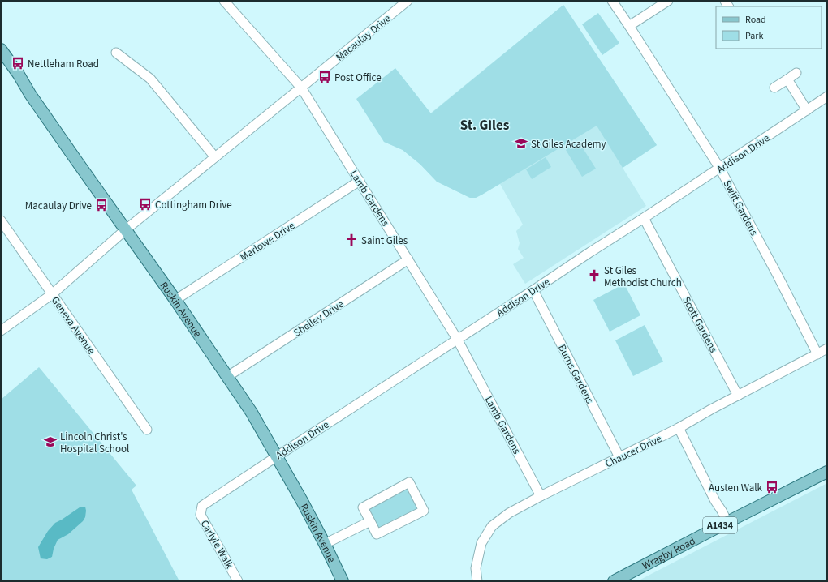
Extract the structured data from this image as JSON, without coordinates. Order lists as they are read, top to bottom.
{
  "streets": {
    "main road": ["Ruskin Avenue", "A1434", "Wragby Road"],
    "street": [
      "Macaulay Drive",
      "Addison Drive",
      "Lamb Gardens",
      "Swift Gardens",
      "Marlowe Drive",
      "Shelley Drive",
      "Scott Gardens",
      "Geneva Avenue",
      "Burns Gardens",
      "Chaucer Drive",
      "Carlyle Walk"
    ]
  },
  "crossings": [
    ["Macaulay Drive", "Lamb Gardens"],
    ["Macaulay Drive", "Ruskin Avenue"],
    ["Macaulay Drive", "Geneva Avenue"],
    ["Addison Drive", "Lamb Gardens"],
    ["Addison Drive", "Swift Gardens"],
    ["Addison Drive", "Ruskin Avenue"],
    ["Addison Drive", "Scott Gardens"],
    ["Addison Drive", "Burns Gardens"],
    ["Addison Drive", "Carlyle Walk"],
    ["Lamb Gardens", "Marlowe Drive"],
    ["Lamb Gardens", "Shelley Drive"],
    ["Lamb Gardens", "Chaucer Drive"],
    ["Swift Gardens", "Chaucer Drive"],
    ["Marlowe Drive", "Ruskin Avenue"],
    ["Ruskin Avenue", "Shelley Drive"],
    ["Scott Gardens", "Chaucer Drive"],
    ["Burns Gardens", "Chaucer Drive"]
  ],
  "districts": ["St. Giles"],
  "places": {
    "bus stop": [
      "Nettleham Road",
      "Post Office",
      "Cottingham Drive",
      "Macaulay Drive",
      "Austen Walk"
    ],
    "school or university": ["St Giles Academy", "Lincoln Christ's Hospital School"],
    "church": ["Saint Giles", "St Giles Methodist Church"]
  },
  "legend": ["Road", "Park"]
}
